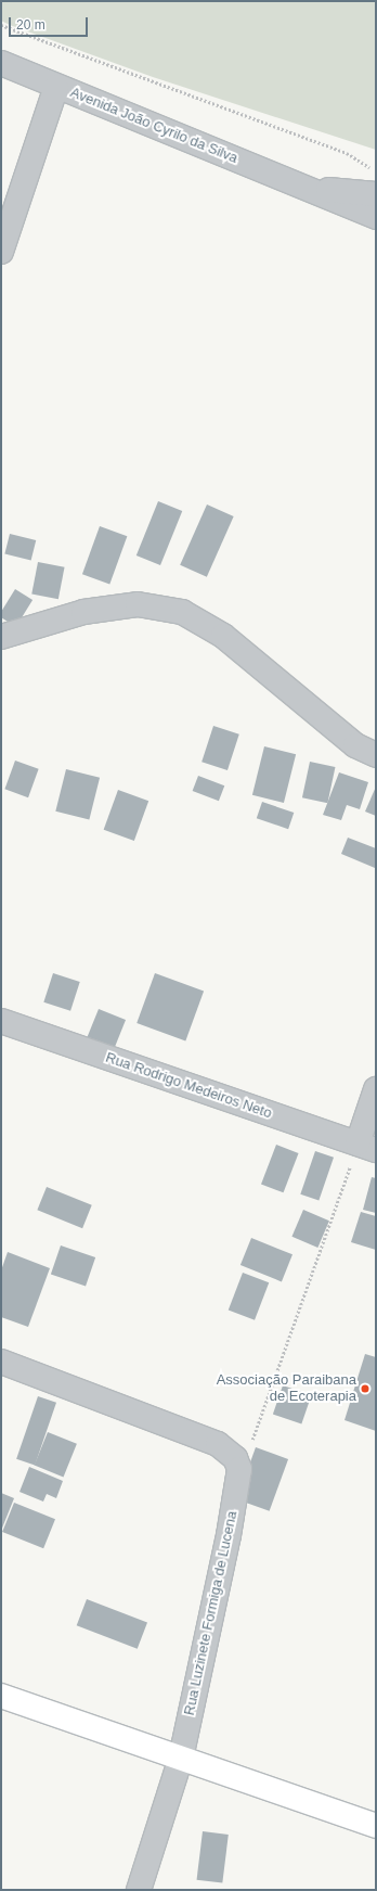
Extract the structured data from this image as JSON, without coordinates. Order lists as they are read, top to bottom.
{
  "streets": {
    "street": ["Avenida João Cyrilo da Silva", "Rua Rodrigo Medeiros Neto", "Rua Luzinete Formiga de Lucena"]
  },
  "places": ["Associação Paraibana de Ecoterapia"],
  "scale_bar": "20 m"
}
